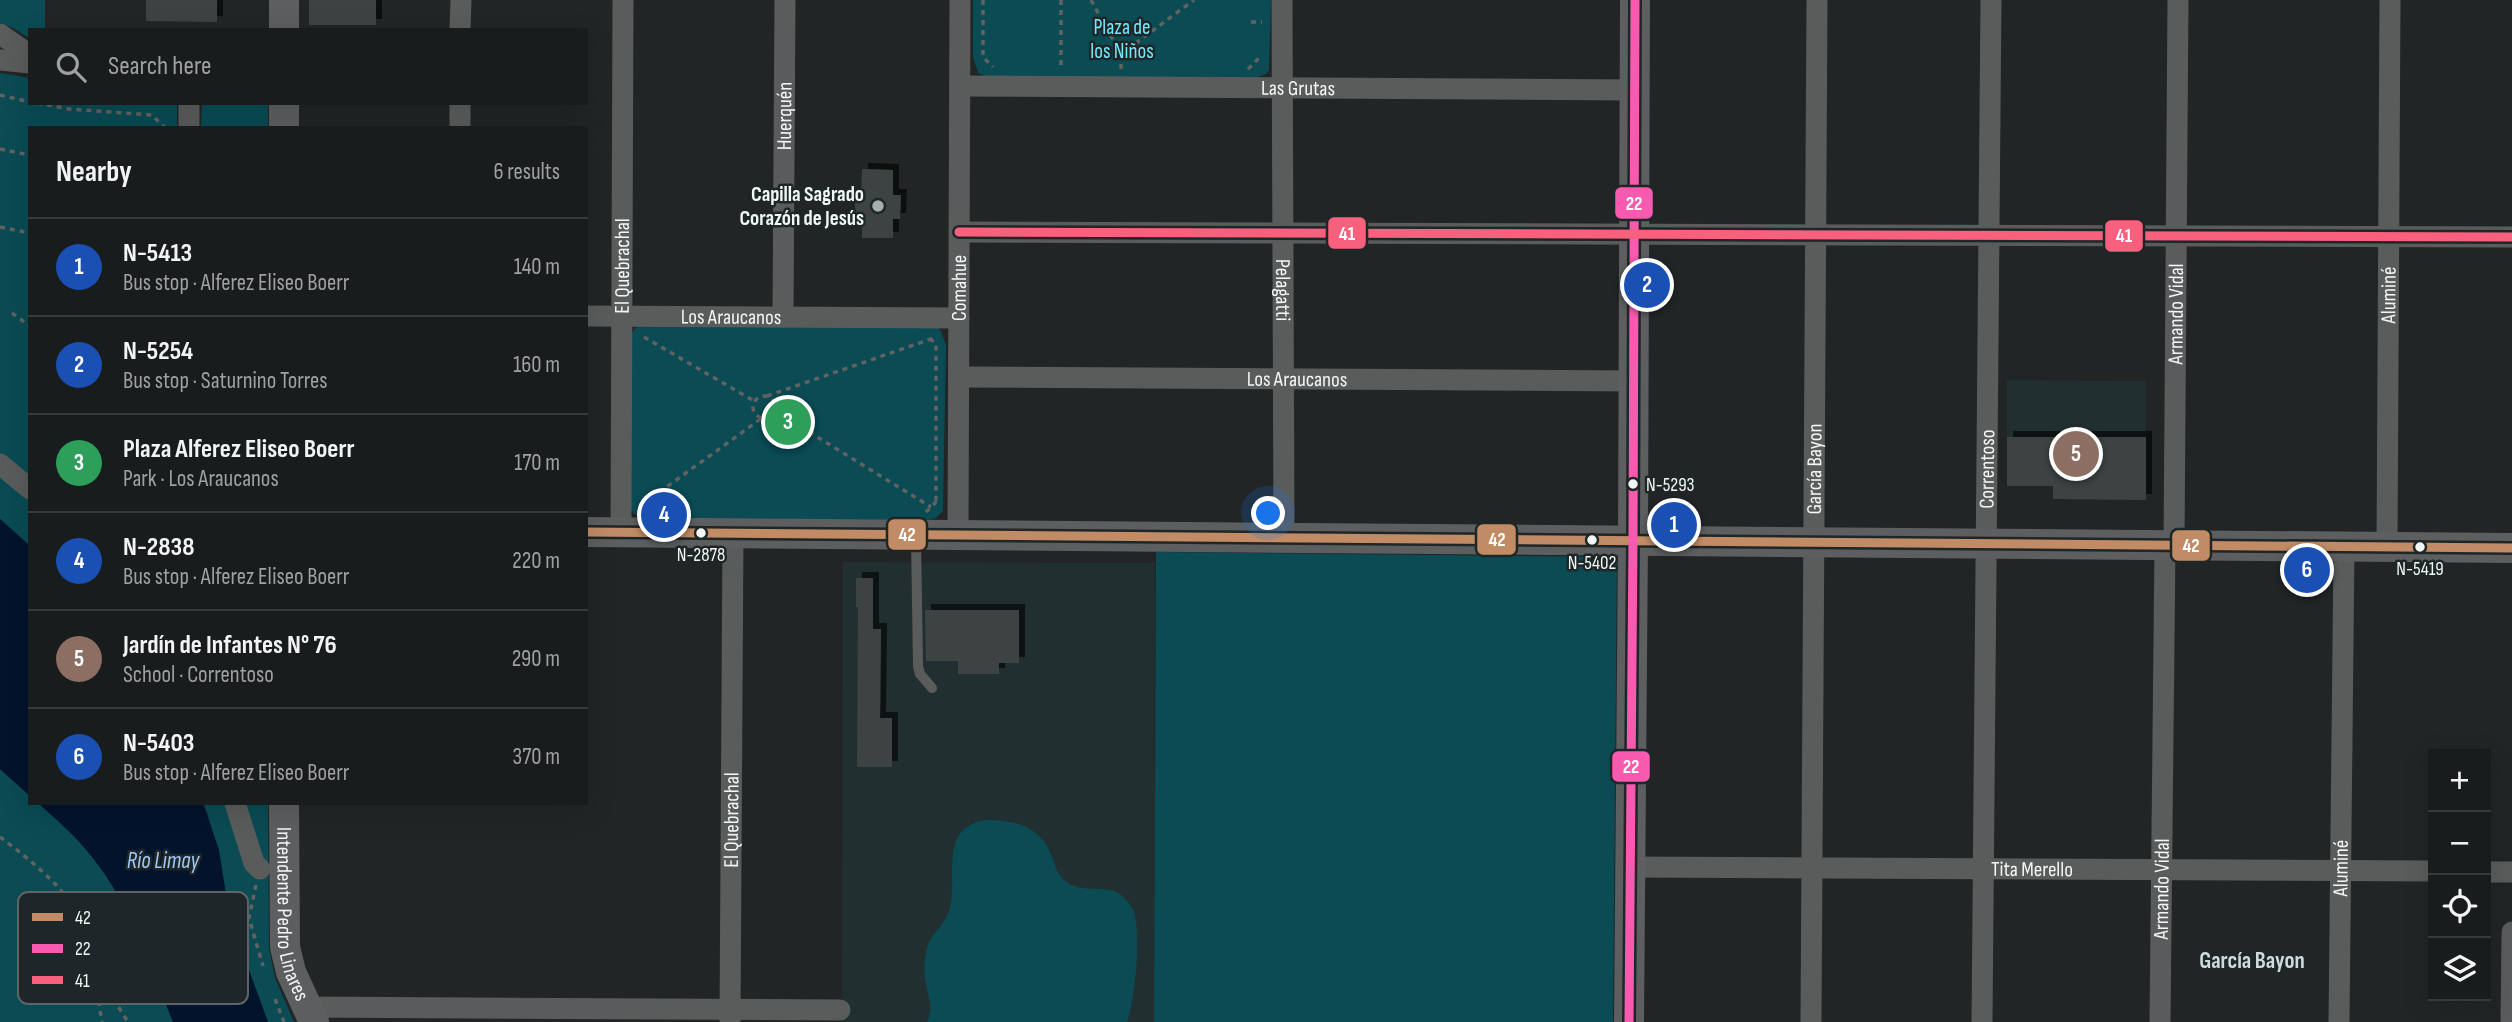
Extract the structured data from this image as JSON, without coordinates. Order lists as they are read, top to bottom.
{
  "streets": {
    "street": [
      "Las Grutas",
      "Huerquén",
      "El Quebrachal",
      "Comahue",
      "Pelagatti",
      "Aluminé",
      "Armando Vidal",
      "Los Araucanos",
      "García Bayon",
      "Correntoso",
      "Tita Merello",
      "Intendente Pedro Linares"
    ]
  },
  "crossings": [
    ["Las Grutas", "Comahue"],
    ["Las Grutas", "Pelagatti"],
    ["Huerquén", "Los Araucanos"],
    ["El Quebrachal", "Los Araucanos"],
    ["Comahue", "Los Araucanos"],
    ["Pelagatti", "Los Araucanos"],
    ["Aluminé", "Tita Merello"],
    ["Armando Vidal", "Tita Merello"],
    ["García Bayon", "Tita Merello"],
    ["Correntoso", "Tita Merello"]
  ],
  "districts": ["García Bayon"],
  "water": ["Río Limay"],
  "parks": ["Plaza de los Niños"],
  "places": [
    "Capilla Sagrado Corazón de Jesús",
    "N-5293",
    "N-2878",
    "N-5402",
    "N-5419"
  ],
  "lines": ["transit line 22", "transit line 41", "transit line 42"],
  "legend": ["42", "22", "41"],
  "page": {
    "search": "Search here",
    "heading": ["Nearby", "6 results"],
    "list": [
      {
        "mark": "1",
        "name": "N-5413",
        "note": "Bus stop · Alferez Eliseo Boerr",
        "value": "140 m"
      },
      {
        "mark": "2",
        "name": "N-5254",
        "note": "Bus stop · Saturnino Torres",
        "value": "160 m"
      },
      {
        "mark": "3",
        "name": "Plaza Alferez Eliseo Boerr",
        "note": "Park · Los Araucanos",
        "value": "170 m"
      },
      {
        "mark": "4",
        "name": "N-2838",
        "note": "Bus stop · Alferez Eliseo Boerr",
        "value": "220 m"
      },
      {
        "mark": "5",
        "name": "Jardín de Infantes N° 76",
        "note": "School · Correntoso",
        "value": "290 m"
      },
      {
        "mark": "6",
        "name": "N-5403",
        "note": "Bus stop · Alferez Eliseo Boerr",
        "value": "370 m"
      }
    ],
    "pins": [
      "2",
      "3",
      "5",
      "4",
      "1",
      "6"
    ],
    "map_buttons": ["+", "−"]
  }
}
